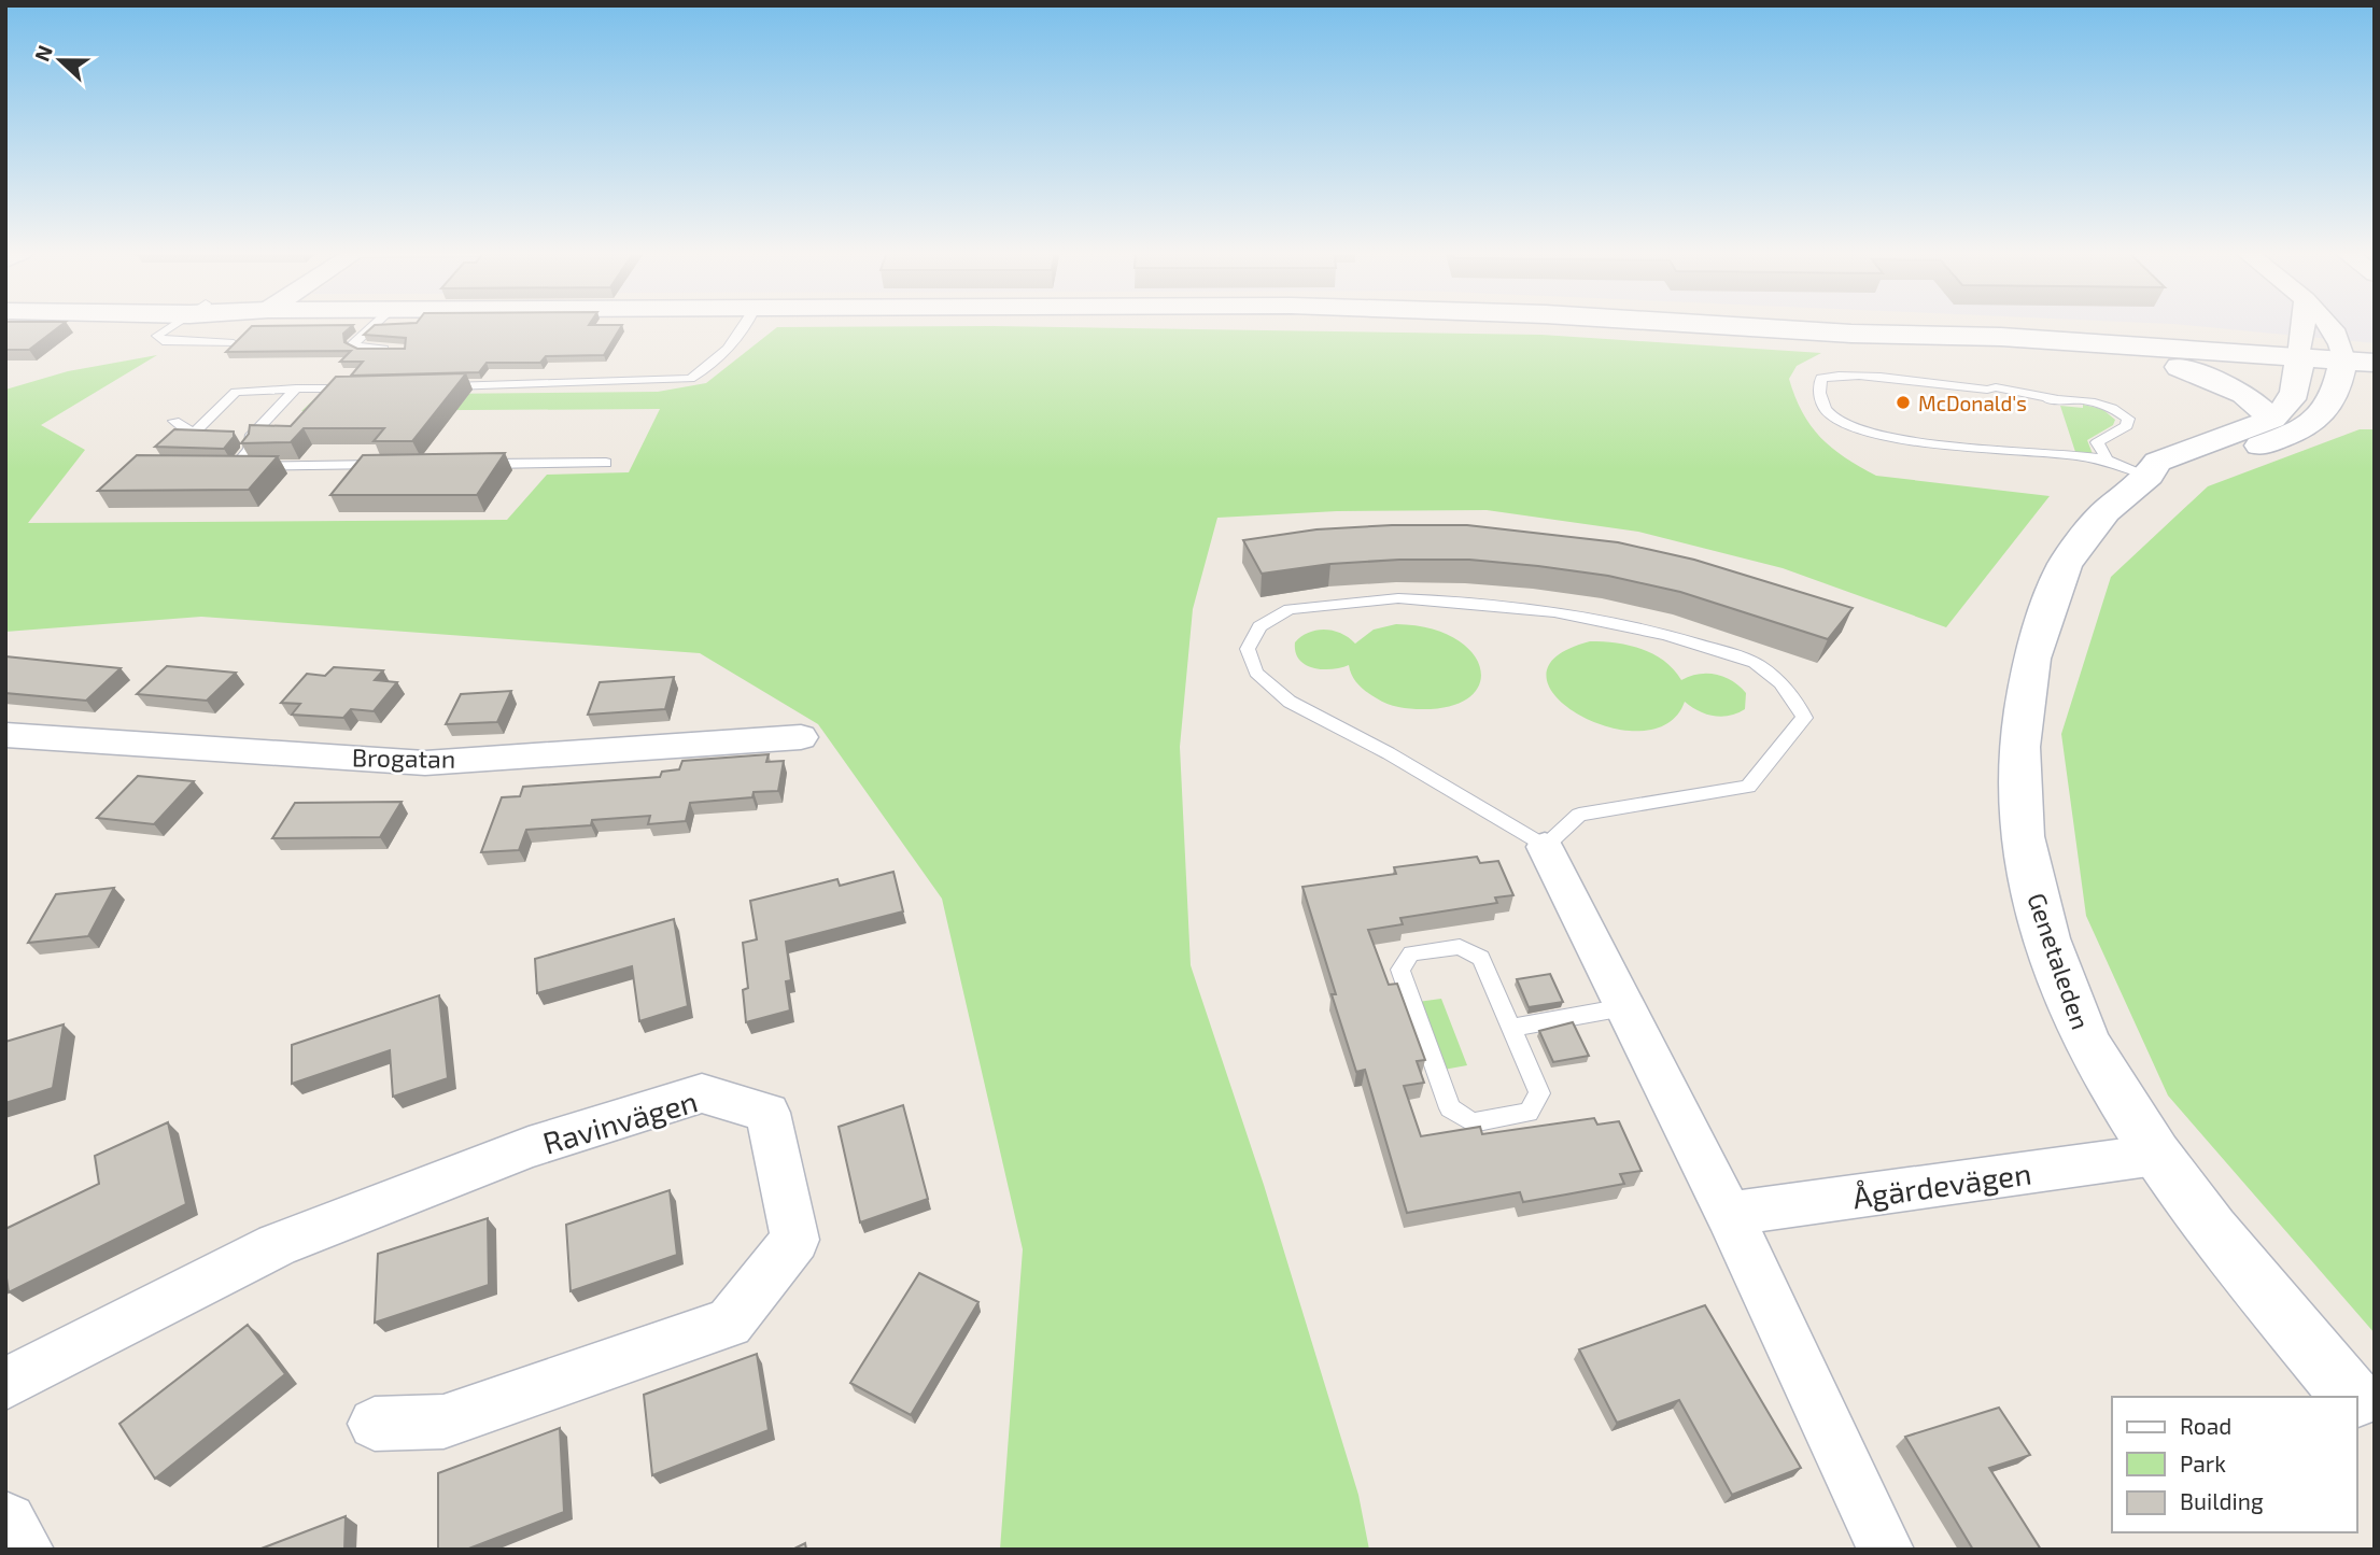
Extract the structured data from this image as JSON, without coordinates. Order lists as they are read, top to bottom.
{
  "streets": {
    "main road": ["Genetaleden"],
    "street": ["Brogatan", "Ravinvägen", "Ågärdevägen"]
  },
  "crossings": [
    ["Genetaleden", "Ågärdevägen"]
  ],
  "places": ["McDonald's"],
  "legend": ["Road", "Park", "Building"],
  "north": "left"
}
